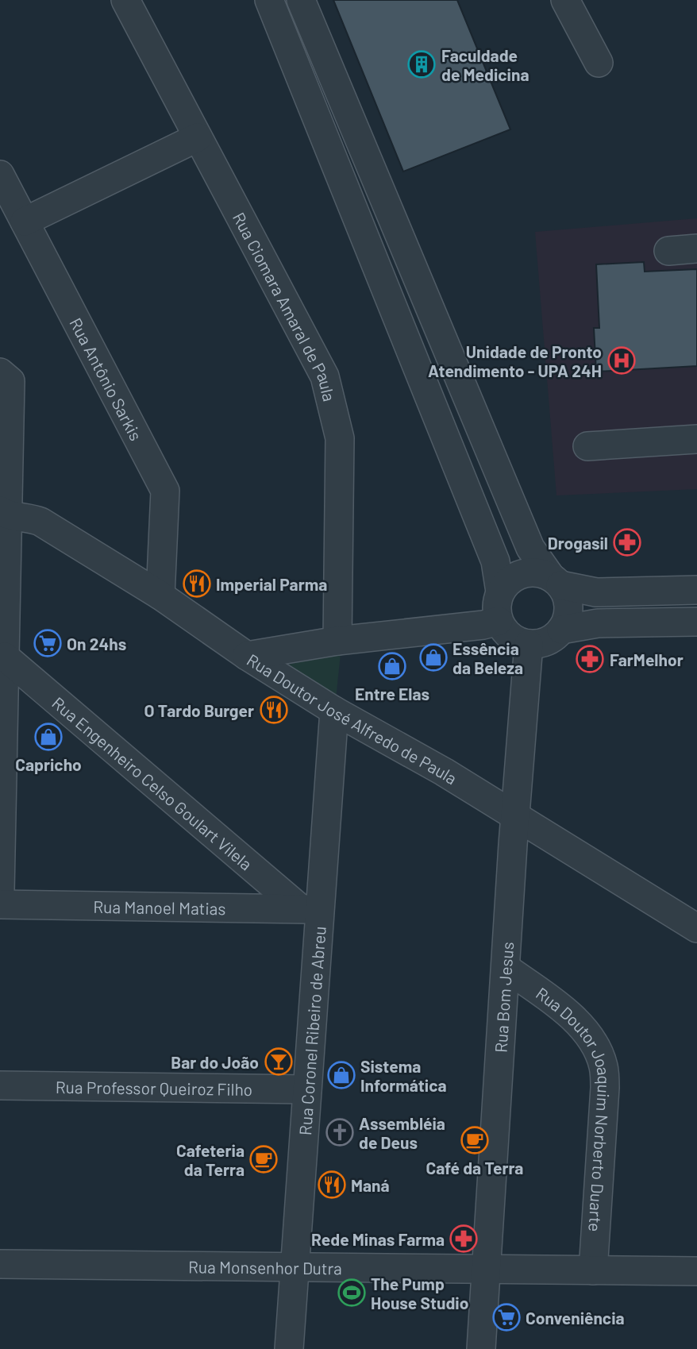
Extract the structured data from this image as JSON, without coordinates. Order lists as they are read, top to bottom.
{
  "streets": {
    "street": [
      "Rua Ciomara Amaral de Paula",
      "Rua Antônio Sarkis",
      "Rua Doutor José Alfredo de Paula",
      "Rua Engenheiro Celso Goulart Vilela",
      "Rua Manoel Matias",
      "Rua Bom Jesus",
      "Rua Coronel Ribeiro de Abreu",
      "Rua Professor Queiroz Filho",
      "Rua Doutor Joaquim Norberto Duarte",
      "Rua Monsenhor Dutra"
    ]
  },
  "crossings": [
    ["Rua Antônio Sarkis", "Rua Doutor José Alfredo de Paula"],
    ["Rua Doutor José Alfredo de Paula", "Rua Bom Jesus"],
    ["Rua Doutor José Alfredo de Paula", "Rua Coronel Ribeiro de Abreu"],
    ["Rua Engenheiro Celso Goulart Vilela", "Rua Manoel Matias"],
    ["Rua Engenheiro Celso Goulart Vilela", "Rua Coronel Ribeiro de Abreu"],
    ["Rua Manoel Matias", "Rua Coronel Ribeiro de Abreu"],
    ["Rua Bom Jesus", "Rua Doutor Joaquim Norberto Duarte"],
    ["Rua Bom Jesus", "Rua Monsenhor Dutra"],
    ["Rua Coronel Ribeiro de Abreu", "Rua Professor Queiroz Filho"],
    ["Rua Coronel Ribeiro de Abreu", "Rua Monsenhor Dutra"],
    ["Rua Doutor Joaquim Norberto Duarte", "Rua Monsenhor Dutra"]
  ],
  "places": {
    "building": ["Faculdade de Medicina"],
    "hospital": ["Unidade de Pronto Atendimento - UPA 24H"],
    "pharmacy": ["Drogasil", "FarMelhor", "Rede Minas Farma"],
    "restaurant": ["Imperial Parma", "O Tardo Burger", "Maná"],
    "supermarket": ["On 24hs", "Conveniência"],
    "shop": [
      "Essência da Beleza",
      "Entre Elas",
      "Capricho",
      "Sistema Informática"
    ],
    "bar": ["Bar do João"],
    "church": ["Assembléia de Deus"],
    "cafe": ["Café da Terra", "Cafeteria da Terra"],
    "sports": ["The Pump House Studio"]
  }
}
